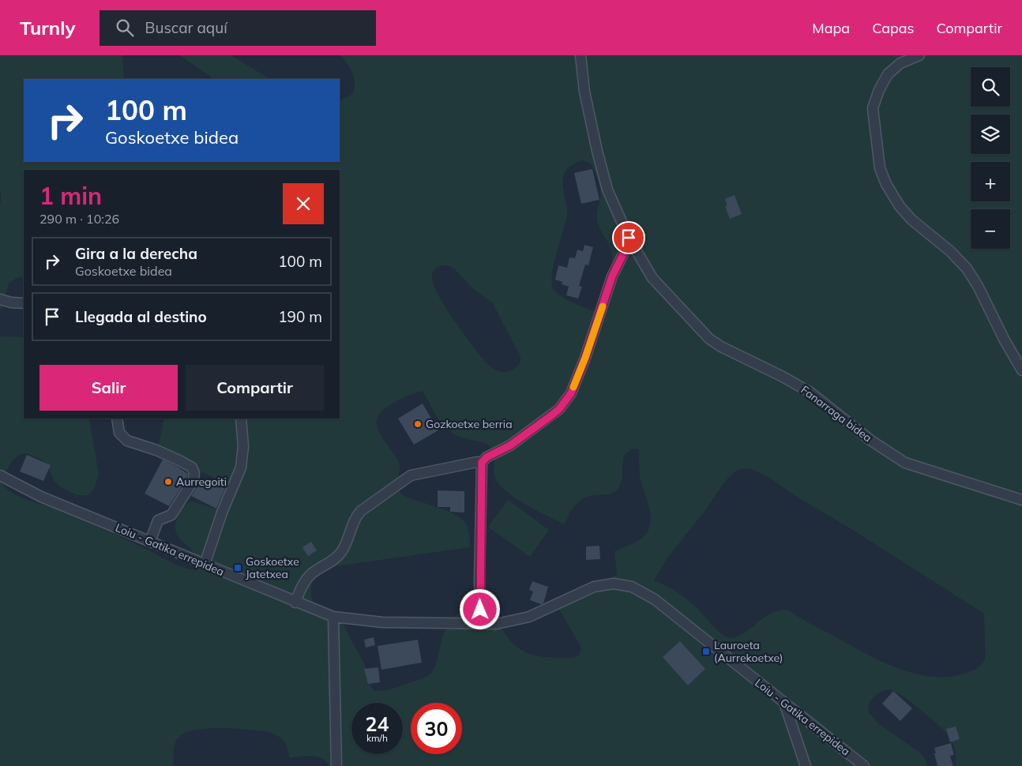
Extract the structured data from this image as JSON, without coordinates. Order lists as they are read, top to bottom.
{
  "streets": {
    "street": ["Fanarraga bidea", "Loiu - Gatika errepidea"]
  },
  "places": {
    "other": ["Gozkoetxe berria", "Aurregoiti"],
    "transit": ["Goskoetxe Jatetxea", "Lauroeta (Aurrekoetxe)"]
  },
  "page": {
    "header": "Turnly",
    "search": "Buscar aquí",
    "nav": ["Mapa", "Capas", "Compartir"],
    "map_buttons": ["+", "−"],
    "turn": ["100 m", "Goskoetxe bidea"],
    "heading": ["1 min", "290 m · 10:26"],
    "list": [
      {
        "name": "Gira a la derecha",
        "note": "Goskoetxe bidea",
        "value": "100 m"
      },
      {
        "name": "Llegada al destino",
        "value": "190 m"
      }
    ],
    "buttons": ["Salir", "Compartir"],
    "speed": "24 km/h",
    "limit": "30"
  }
}
